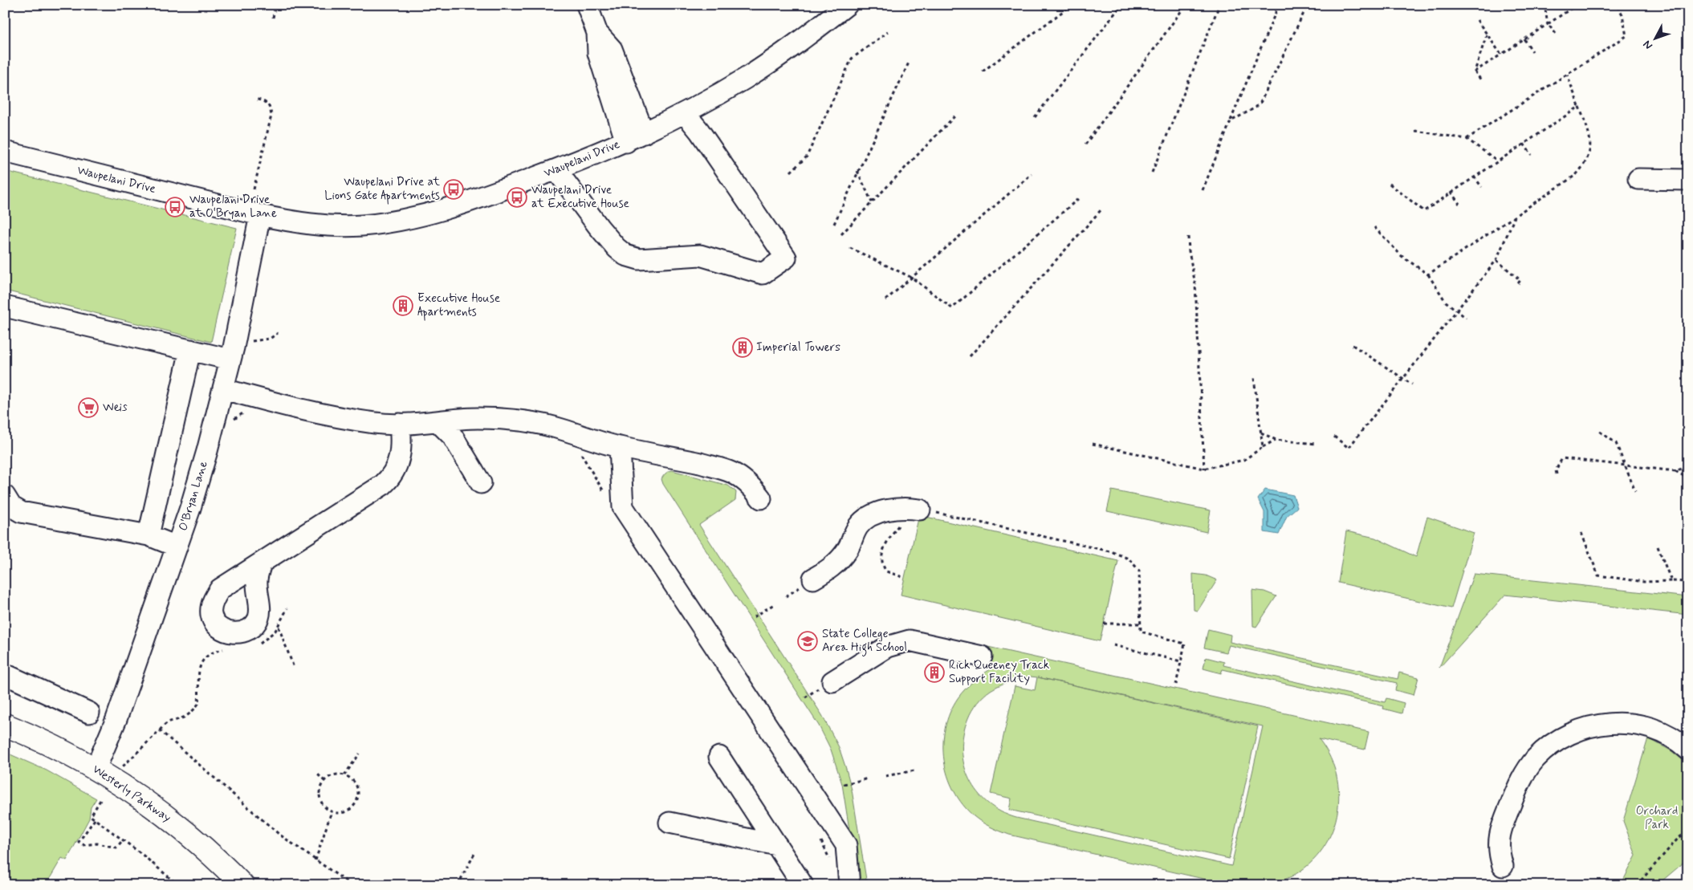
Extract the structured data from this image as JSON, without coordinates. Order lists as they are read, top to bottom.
{
  "streets": {
    "main road": ["Westerly Parkway"],
    "street": ["Waupelani Drive", "O'Bryan Lane"]
  },
  "crossings": [
    ["Waupelani Drive", "O'Bryan Lane"],
    ["O'Bryan Lane", "Westerly Parkway"]
  ],
  "parks": ["Orchard Park"],
  "places": {
    "bus stop": ["Waupelani Drive at Lions Gate Apartments", "Waupelani Drive at Executive House", "Waupelani Drive at O'Bryan Lane"],
    "building": ["Executive House Apartments", "Imperial Towers", "Rick Queeney Track Support Facility"],
    "supermarket": ["Weis"],
    "school or university": ["State College Area High School"]
  },
  "north": "bottom left"
}
